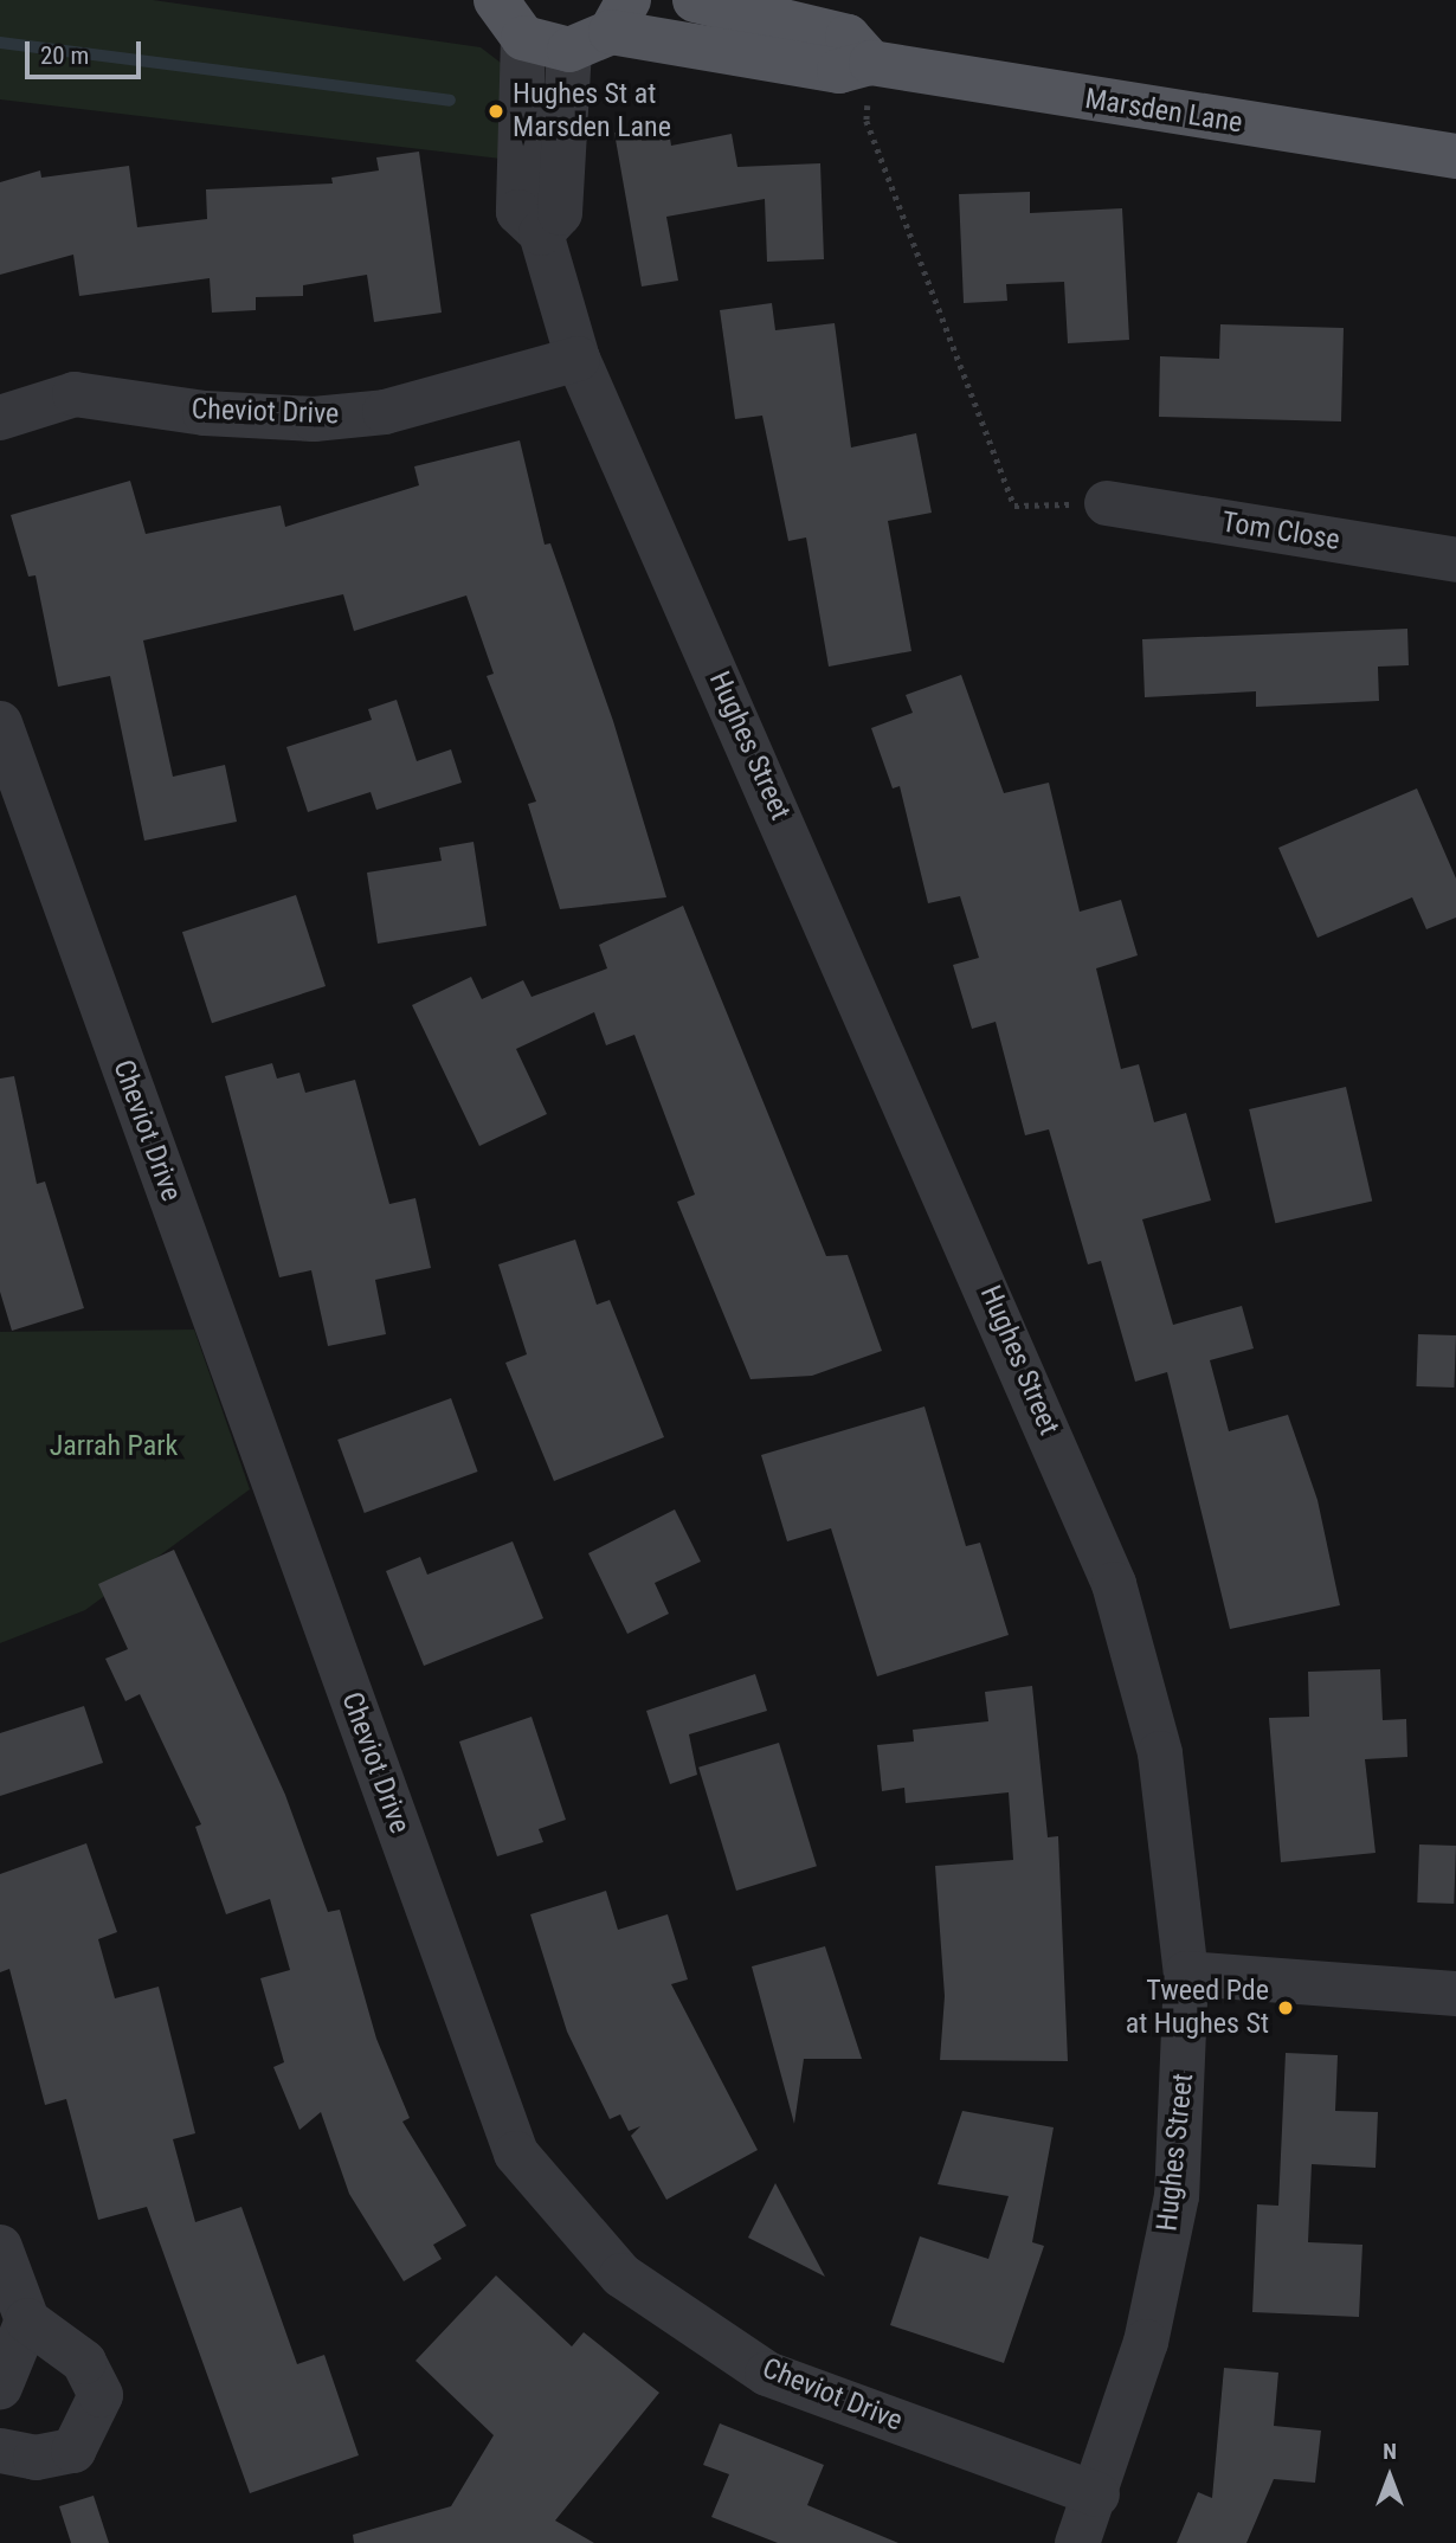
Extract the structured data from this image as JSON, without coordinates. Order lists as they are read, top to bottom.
{
  "streets": {
    "main road": ["Marsden Lane"],
    "street": ["Cheviot Drive", "Tom Close", "Hughes Street"]
  },
  "crossings": [
    ["Cheviot Drive", "Hughes Street"]
  ],
  "parks": ["Jarrah Park"],
  "places": ["Hughes St at Marsden Lane", "Tweed Pde at Hughes St"],
  "scale_bar": "20 m",
  "north": "top"
}
